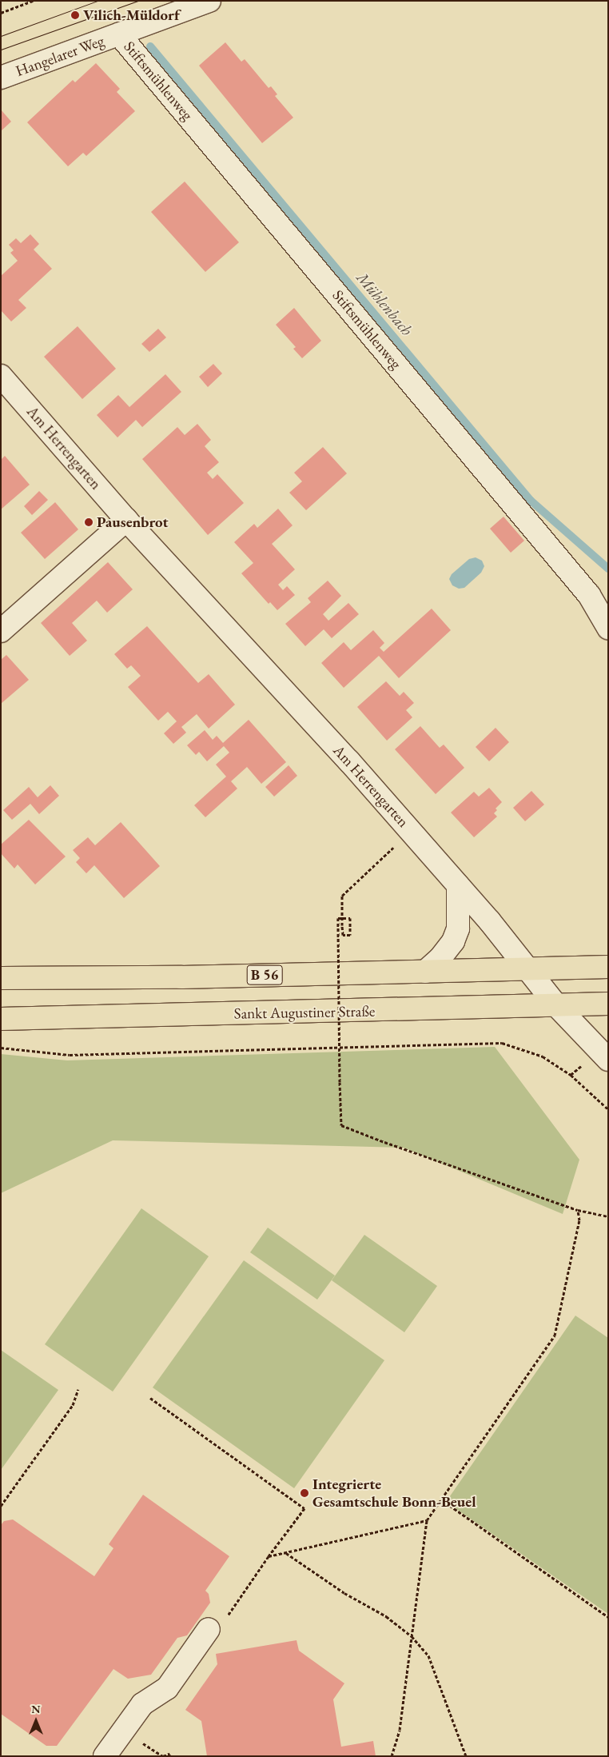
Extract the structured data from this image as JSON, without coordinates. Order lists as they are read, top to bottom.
{
  "streets": {
    "main road": ["B 56", "Sankt Augustiner Straße"],
    "street": ["Hangelarer Weg", "Stiftsmühlenweg", "Am Herrengarten"]
  },
  "crossings": [
    ["Hangelarer Weg", "Stiftsmühlenweg"],
    ["Am Herrengarten", "B 56"],
    ["Am Herrengarten", "Sankt Augustiner Straße"]
  ],
  "water": ["Mühlenbach"],
  "places": ["Vilich-Müldorf", "Pausenbrot", "Integrierte Gesamtschule Bonn-Beuel"],
  "north": "top"
}
